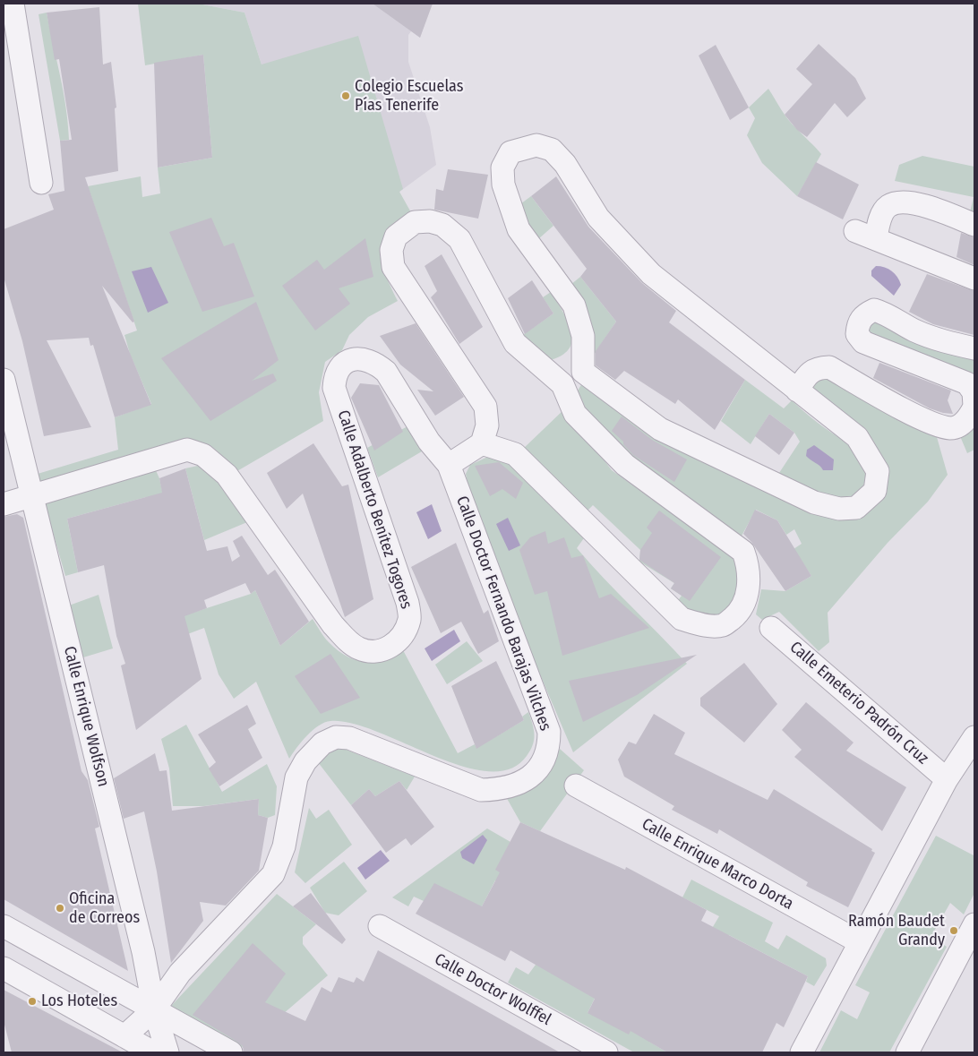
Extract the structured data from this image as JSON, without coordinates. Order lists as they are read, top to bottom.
{
  "streets": {
    "street": [
      "Calle Adalberto Benítez Togores",
      "Calle Doctor Fernando Barajas Vilches",
      "Calle Emeterio Padrón Cruz",
      "Calle Enrique Wolfson",
      "Calle Enrique Marco Dorta",
      "Calle Doctor Wolffel"
    ]
  },
  "crossings": [
    ["Calle Adalberto Benítez Togores", "Calle Doctor Fernando Barajas Vilches"],
    ["Calle Adalberto Benítez Togores", "Calle Enrique Wolfson"],
    ["Calle Doctor Fernando Barajas Vilches", "Calle Enrique Wolfson"]
  ],
  "places": [
    "Colegio Escuelas Pías Tenerife",
    "Oficina de Correos",
    "Ramón Baudet Grandy",
    "Los Hoteles"
  ]
}
